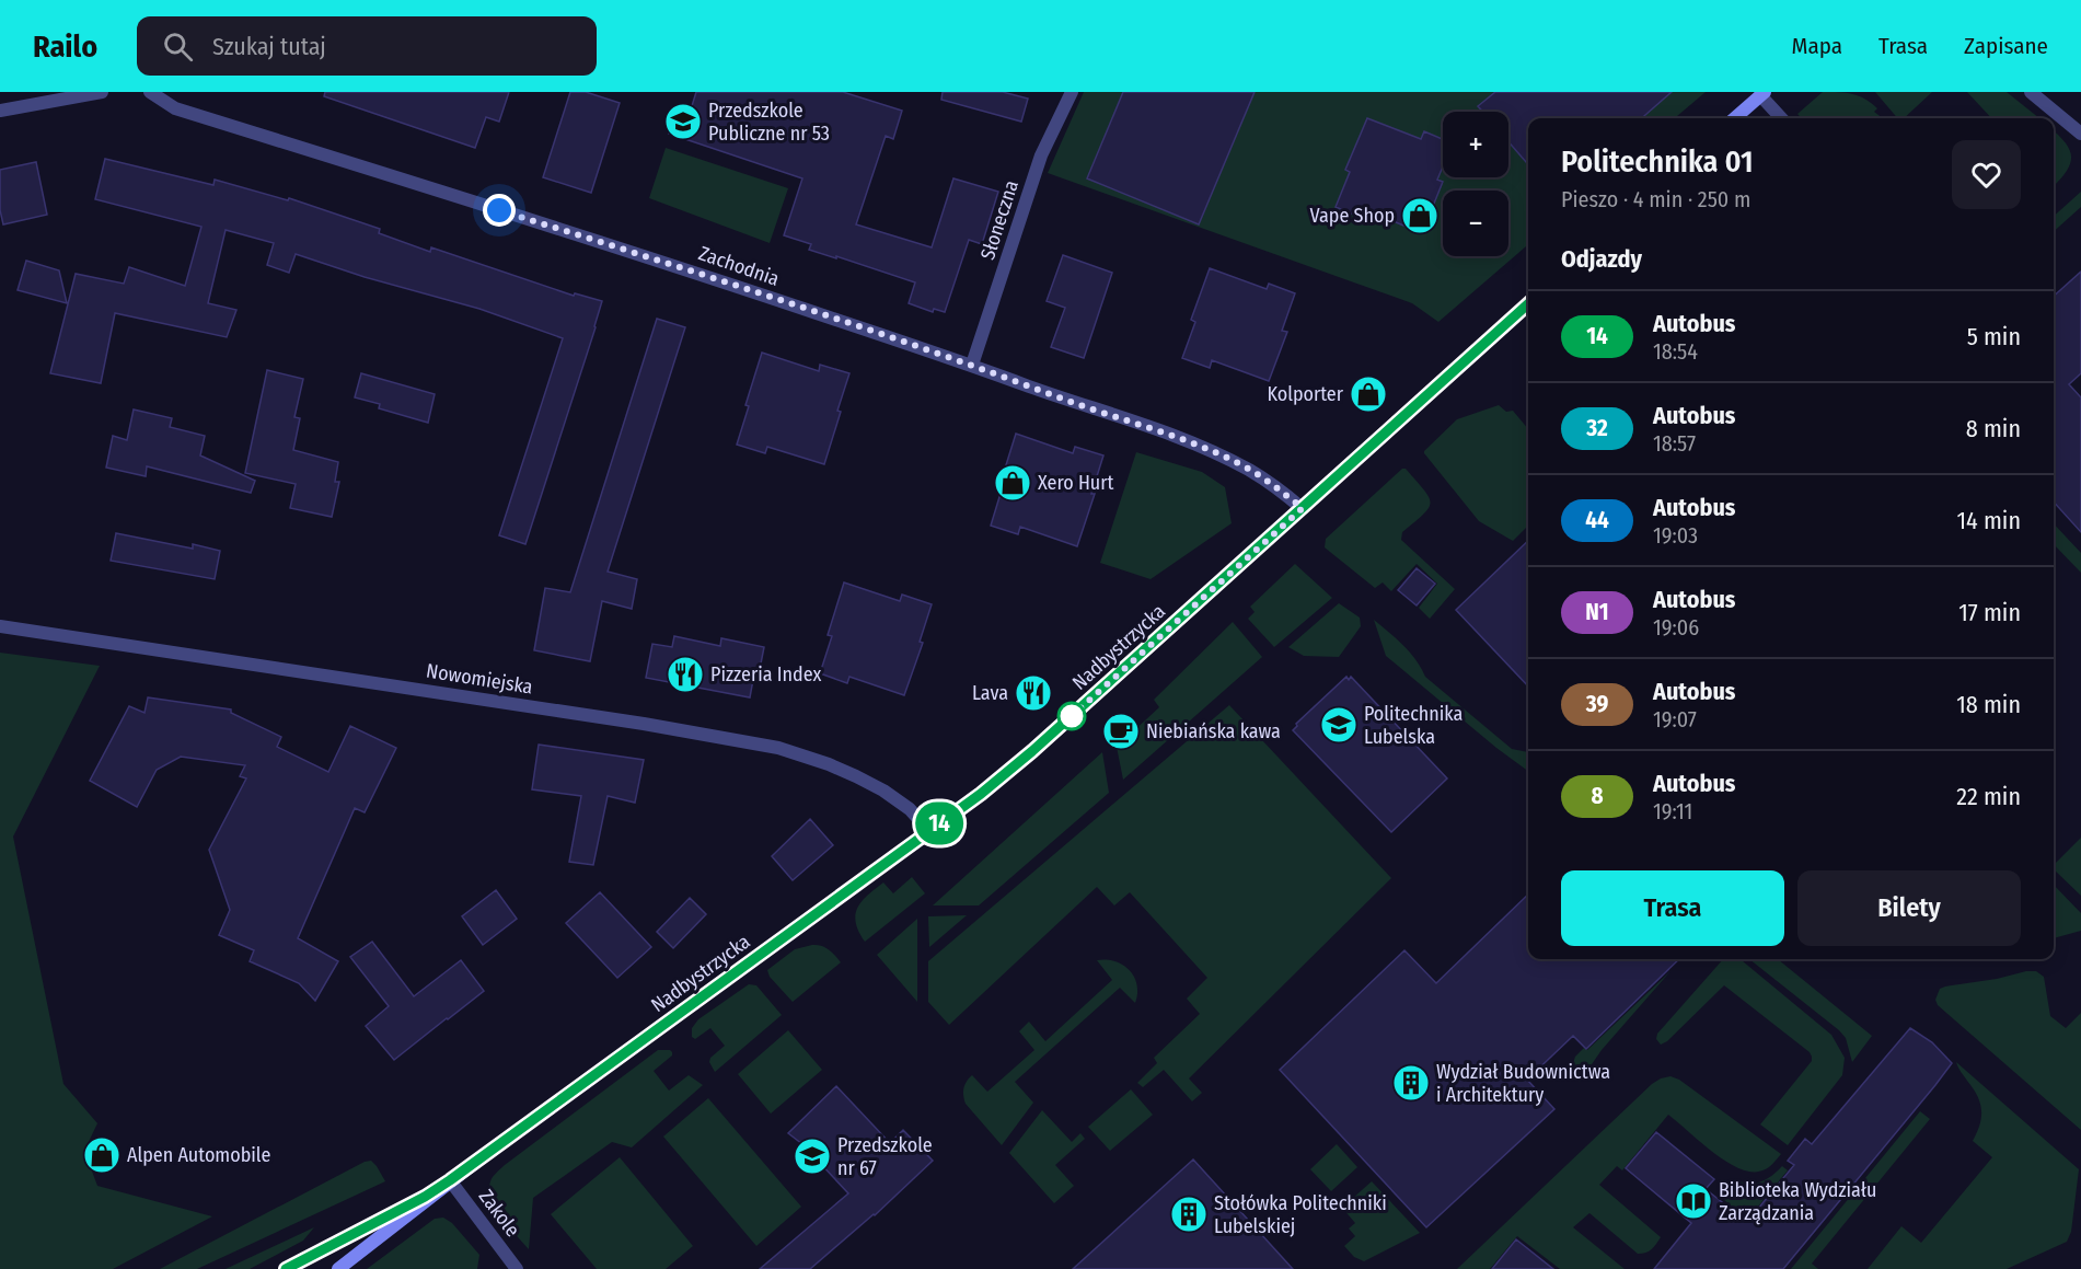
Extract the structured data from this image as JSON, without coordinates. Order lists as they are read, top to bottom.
{
  "streets": {
    "street": [
      "Słoneczna",
      "Zachodnia",
      "Nadbystrzycka",
      "Nowomiejska",
      "Zakole"
    ]
  },
  "crossings": [
    ["Słoneczna", "Zachodnia"],
    ["Zachodnia", "Nadbystrzycka"],
    ["Nadbystrzycka", "Nowomiejska"],
    ["Nadbystrzycka", "Zakole"]
  ],
  "places": {
    "school or university": ["Przedszkole Publiczne nr 53", "Politechnika Lubelska", "Przedszkole nr 67"],
    "shop": [
      "Vape Shop",
      "Kolporter",
      "Xero Hurt",
      "Alpen Automobile"
    ],
    "restaurant": ["Pizzeria Index", "Lava"],
    "cafe": ["Niebiańska kawa"],
    "building": ["Wydział Budownictwa i Architektury", "Stołówka Politechniki Lubelskiej"],
    "library": ["Biblioteka Wydziału Zarządzania"]
  },
  "lines": ["bus line 14"],
  "page": {
    "header": "Railo",
    "search": "Szukaj tutaj",
    "nav": ["Mapa", "Trasa", "Zapisane"],
    "on_map": "14",
    "map_buttons": ["+", "−"],
    "heading": [
      ["Politechnika 01", "Pieszo · 4 min · 250 m"],
      "Odjazdy"
    ],
    "list": [
      {
        "mark": "14",
        "name": "Autobus",
        "note": "18:54",
        "value": "5 min"
      },
      {
        "mark": "32",
        "name": "Autobus",
        "note": "18:57",
        "value": "8 min"
      },
      {
        "mark": "44",
        "name": "Autobus",
        "note": "19:03",
        "value": "14 min"
      },
      {
        "mark": "N1",
        "name": "Autobus",
        "note": "19:06",
        "value": "17 min"
      },
      {
        "mark": "39",
        "name": "Autobus",
        "note": "19:07",
        "value": "18 min"
      },
      {
        "mark": "8",
        "name": "Autobus",
        "note": "19:11",
        "value": "22 min"
      }
    ],
    "buttons": ["Trasa", "Bilety"]
  }
}
